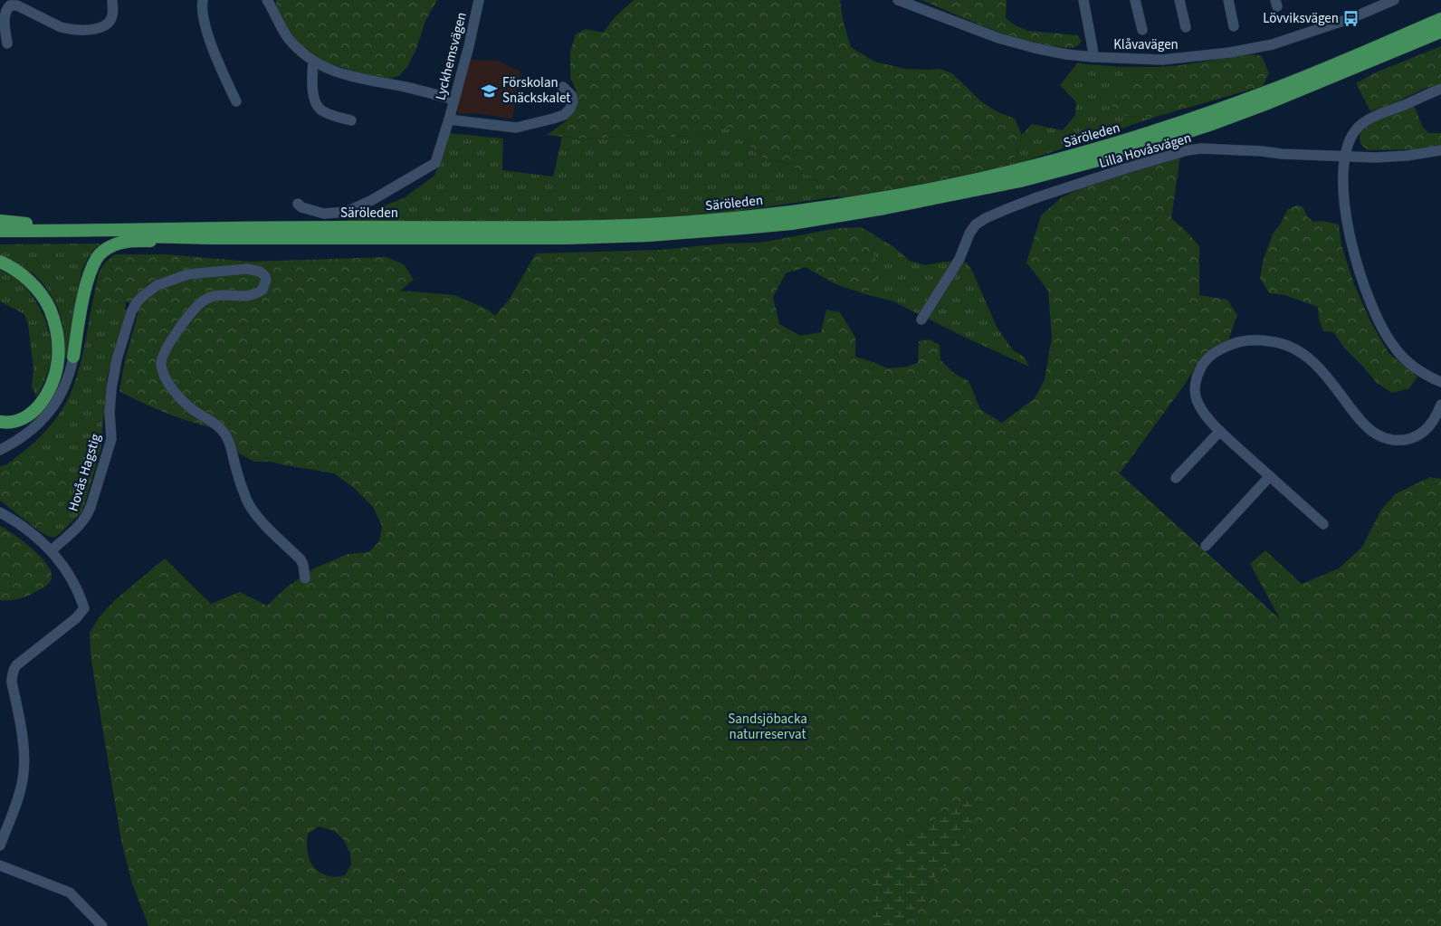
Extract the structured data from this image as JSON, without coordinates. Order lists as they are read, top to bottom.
{
  "streets": {
    "main road": ["Säröleden"],
    "street": [
      "Klåvavägen",
      "Lyckhemsvägen",
      "Lilla Hovåsvägen",
      "Hovås Hagstig"
    ]
  },
  "parks": ["Sandsjöbacka naturreservat"],
  "places": {
    "bus stop": ["Lövviksvägen"],
    "school or university": ["Förskolan Snäckskalet"]
  }
}
